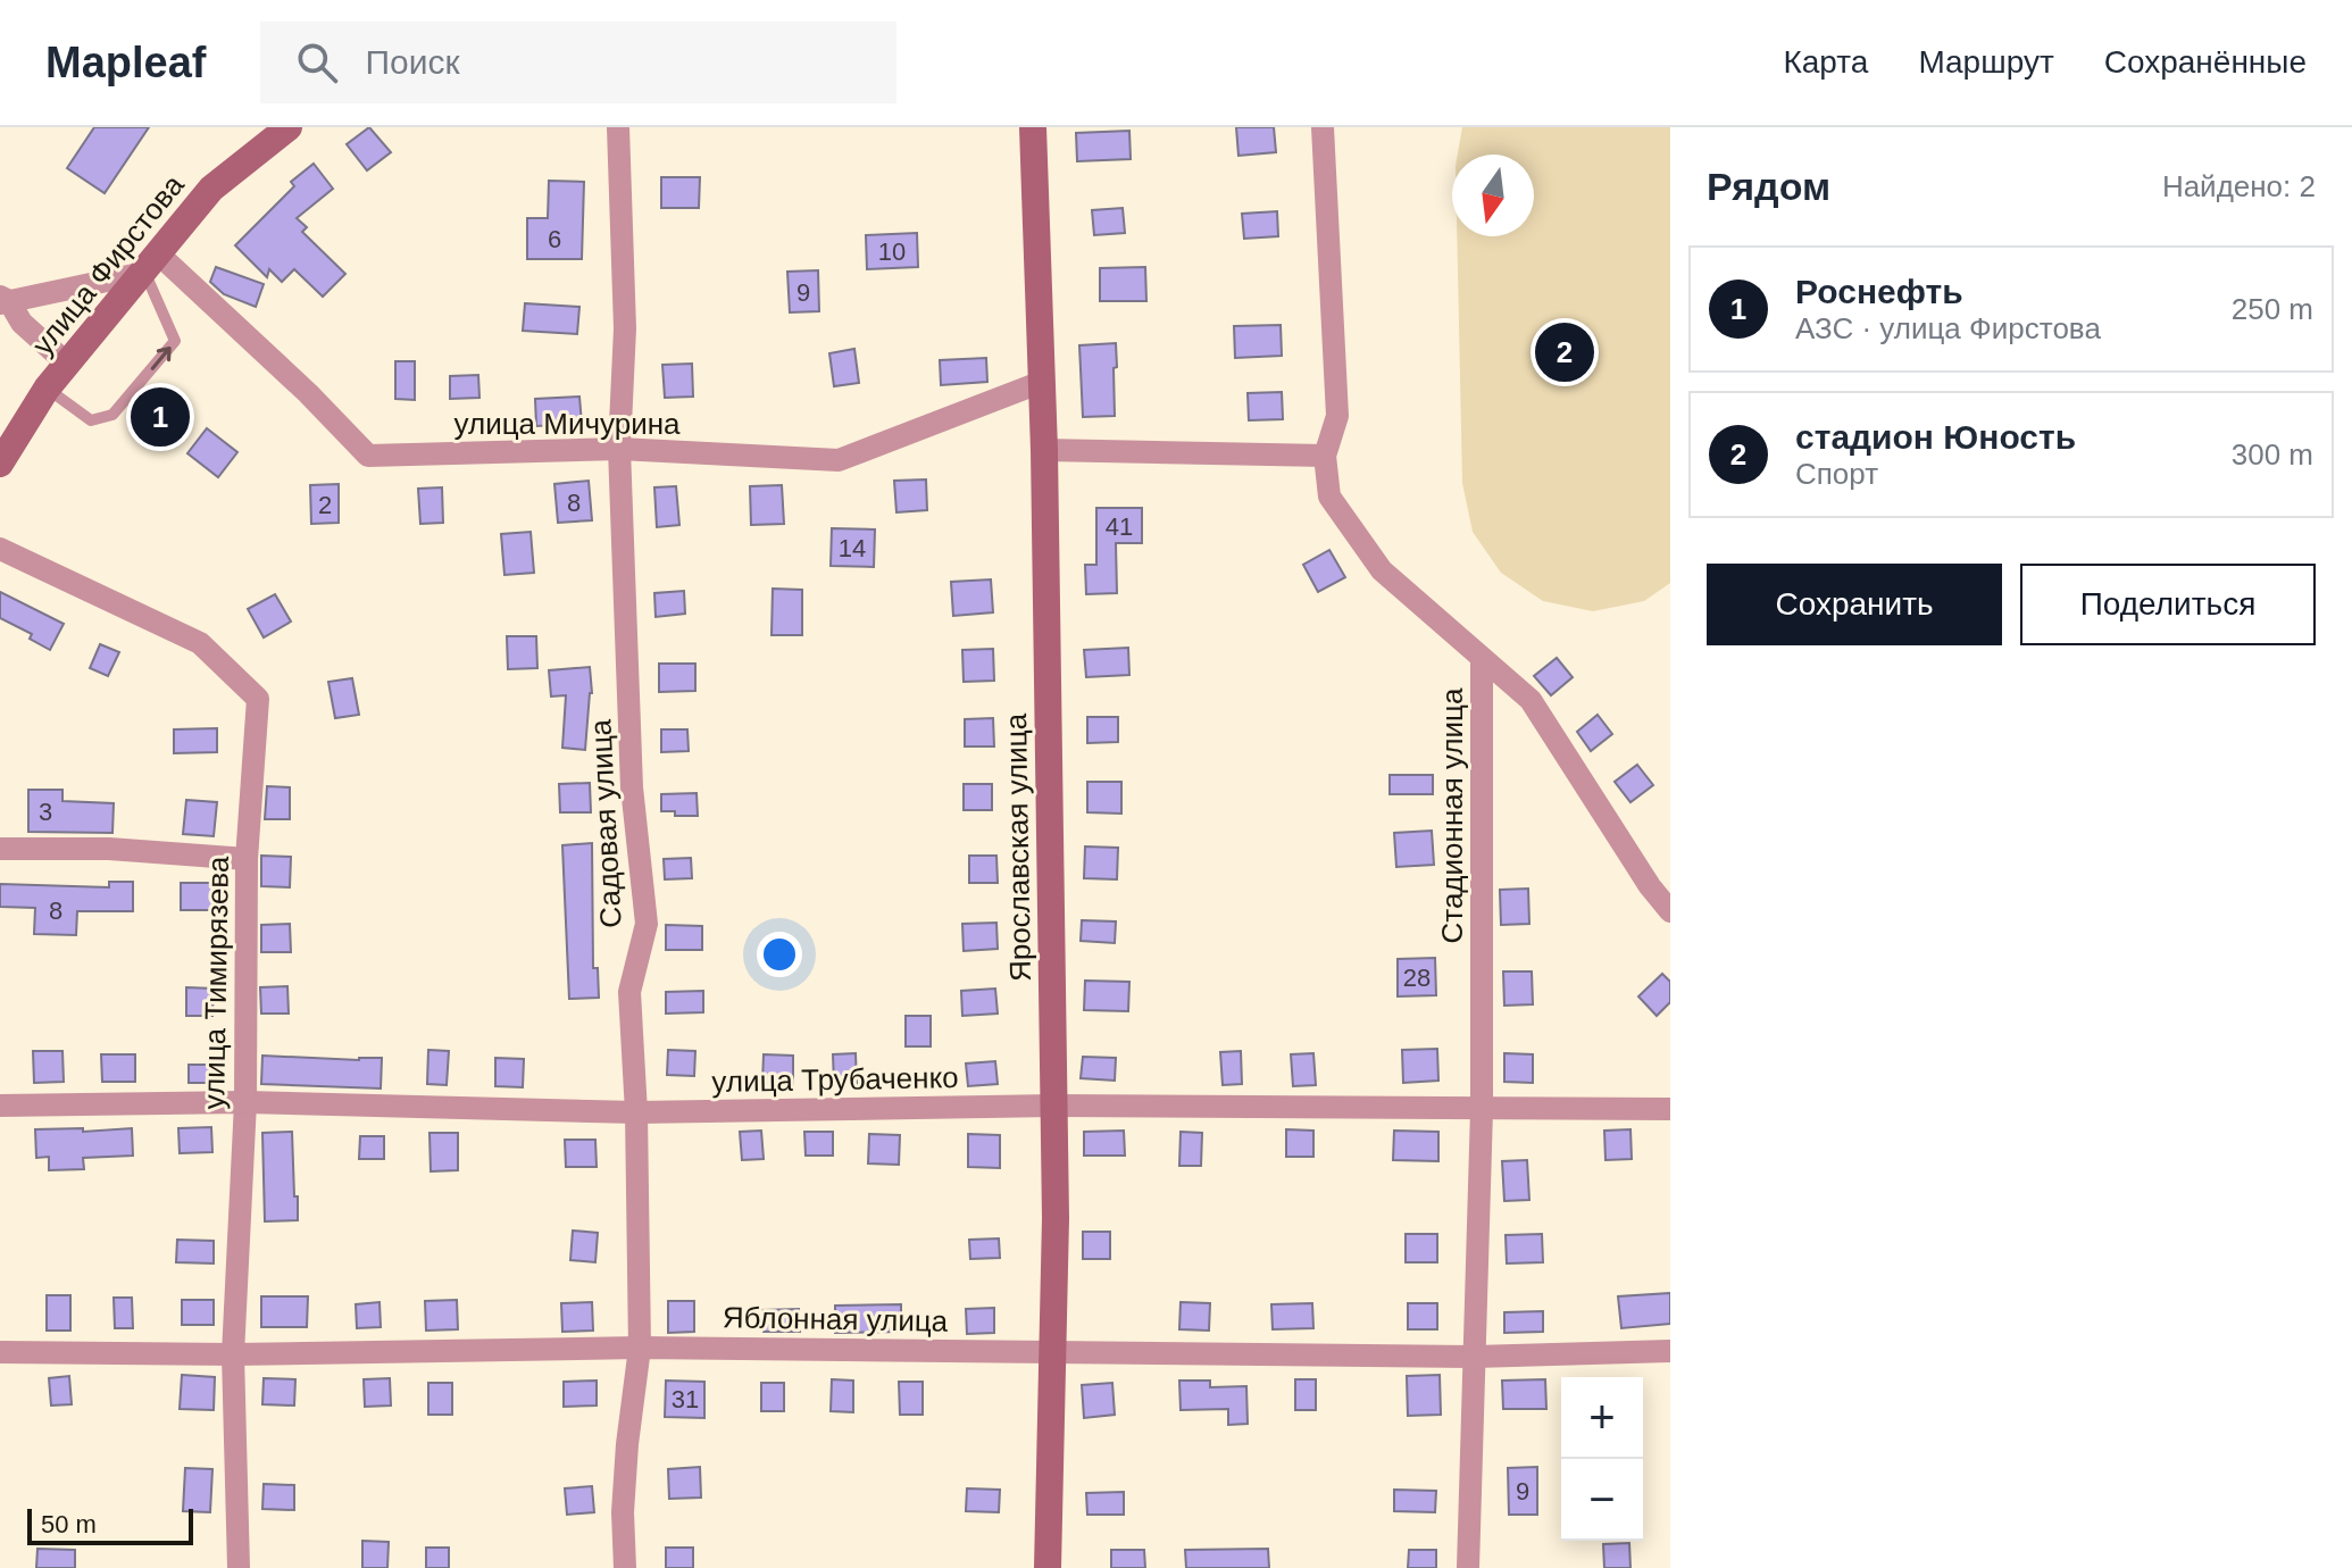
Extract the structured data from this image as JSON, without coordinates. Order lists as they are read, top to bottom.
{
  "streets": {
    "street": [
      "улица Фирстова",
      "улица Мичурина",
      "Стадионная улица",
      "Садовая улица",
      "Ярославская улица",
      "улица Тимирязева",
      "улица Трубаченко",
      "Яблонная улица"
    ]
  },
  "crossings": [
    ["улица Фирстова", "улица Мичурина"],
    ["улица Мичурина", "Садовая улица"],
    ["улица Мичурина", "Ярославская улица"],
    ["Стадионная улица", "улица Трубаченко"],
    ["Стадионная улица", "Яблонная улица"],
    ["Садовая улица", "улица Трубаченко"],
    ["Садовая улица", "Яблонная улица"],
    ["Ярославская улица", "улица Трубаченко"],
    ["Ярославская улица", "Яблонная улица"],
    ["улица Тимирязева", "улица Трубаченко"],
    ["улица Тимирязева", "Яблонная улица"]
  ],
  "house_numbers": [
    "6",
    "10",
    "9",
    "8",
    "2",
    "41",
    "14",
    "3",
    "8",
    "28",
    "31",
    "9"
  ],
  "scale_bar": "50 m",
  "north": "bottom",
  "page": {
    "header": "Mapleaf",
    "search": "Поиск",
    "nav": ["Карта", "Маршрут", "Сохранённые"],
    "heading": ["Рядом", "Найдено: 2"],
    "list": [
      {
        "mark": "1",
        "name": "Роснефть",
        "note": "АЗС · улица Фирстова",
        "value": "250 m"
      },
      {
        "mark": "2",
        "name": "стадион Юность",
        "note": "Спорт",
        "value": "300 m"
      }
    ],
    "pins": ["2", "1"],
    "buttons": ["Сохранить", "Поделиться"],
    "map_buttons": ["+", "−"],
    "scale": "50 m"
  }
}
